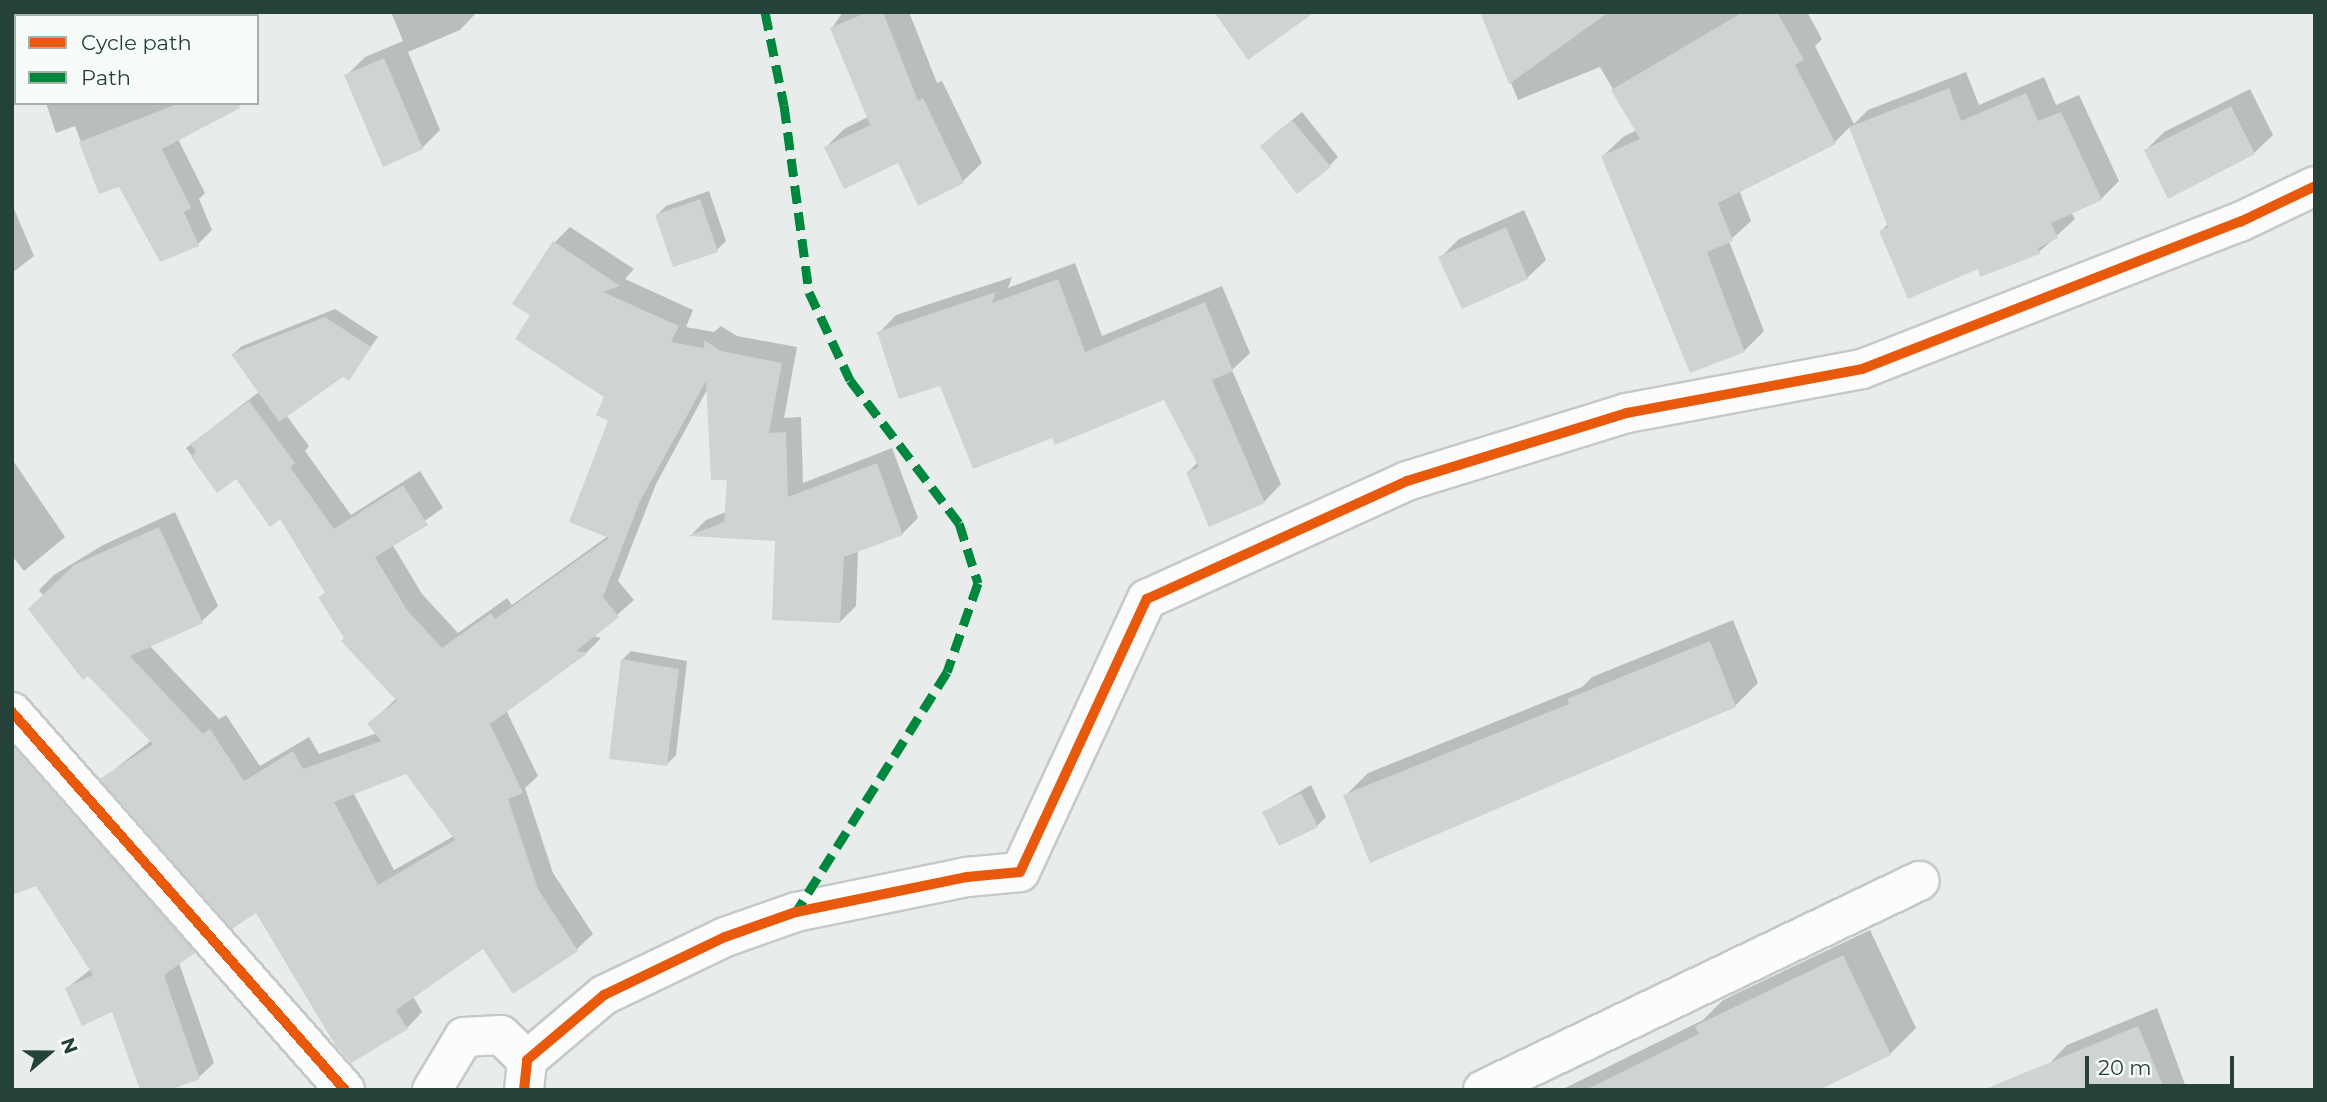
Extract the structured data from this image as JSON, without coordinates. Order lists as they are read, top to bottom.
{
  "legend": ["Cycle path", "Path"],
  "scale_bar": "20 m",
  "north": "right"
}
